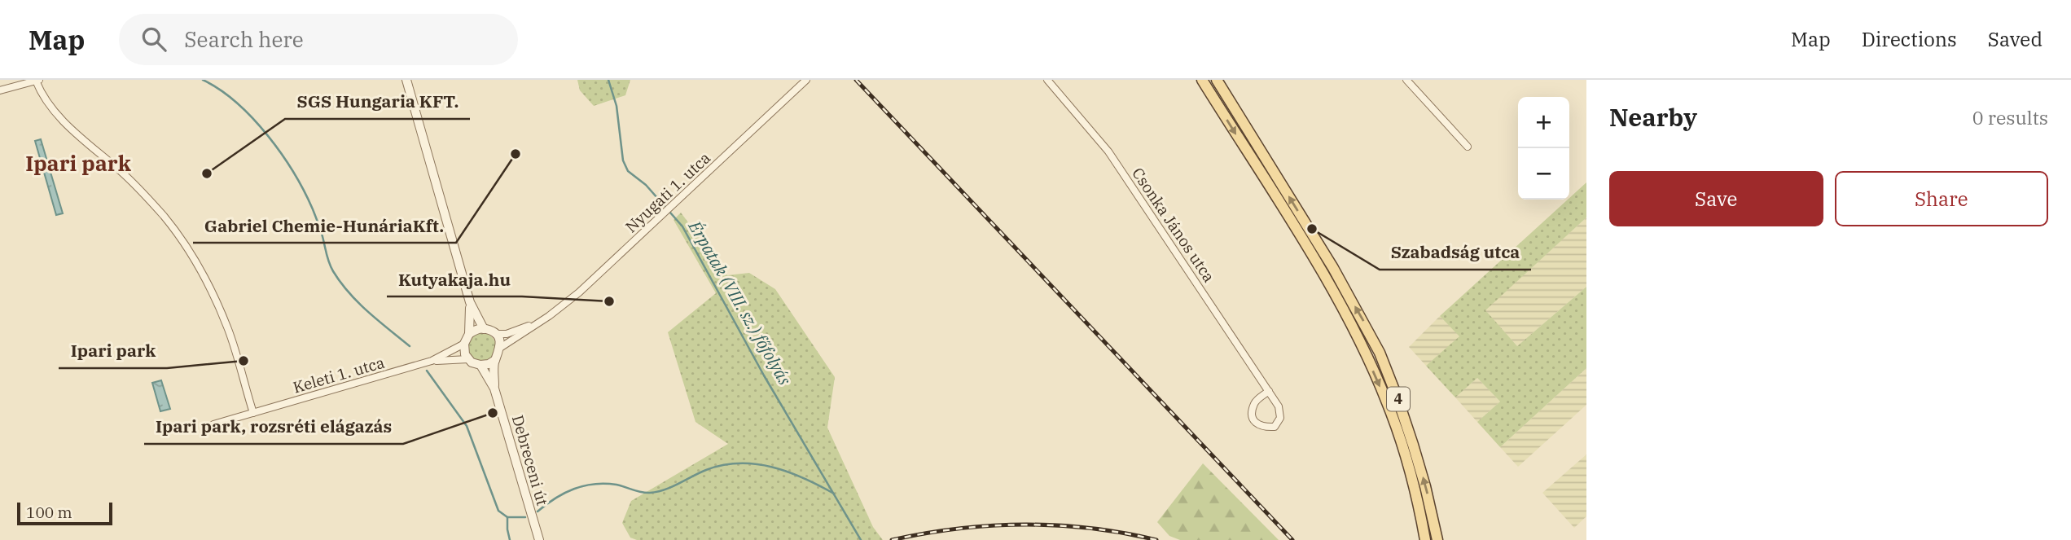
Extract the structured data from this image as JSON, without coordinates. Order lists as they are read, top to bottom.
{
  "streets": {
    "main road": ["4"],
    "street": [
      "Nyugati 1. utca",
      "Csonka János utca",
      "Keleti 1. utca",
      "Debreceni út"
    ]
  },
  "districts": ["Ipari park"],
  "water": ["Érpatak (VIII. sz.) főfolyás"],
  "places": [
    "Gabriel Chemie-HunáriaKft.",
    "SGS Hungaria KFT.",
    "Szabadság utca",
    "Kutyakaja.hu",
    "Ipari park",
    "Ipari park, rozsréti elágazás"
  ],
  "scale_bar": "100 m",
  "page": {
    "header": "Map",
    "search": "Search here",
    "nav": ["Map", "Directions", "Saved"],
    "heading": ["Nearby", "0 results"],
    "map_buttons": ["+", "−"],
    "buttons": ["Save", "Share"],
    "scale": "100 m"
  }
}
